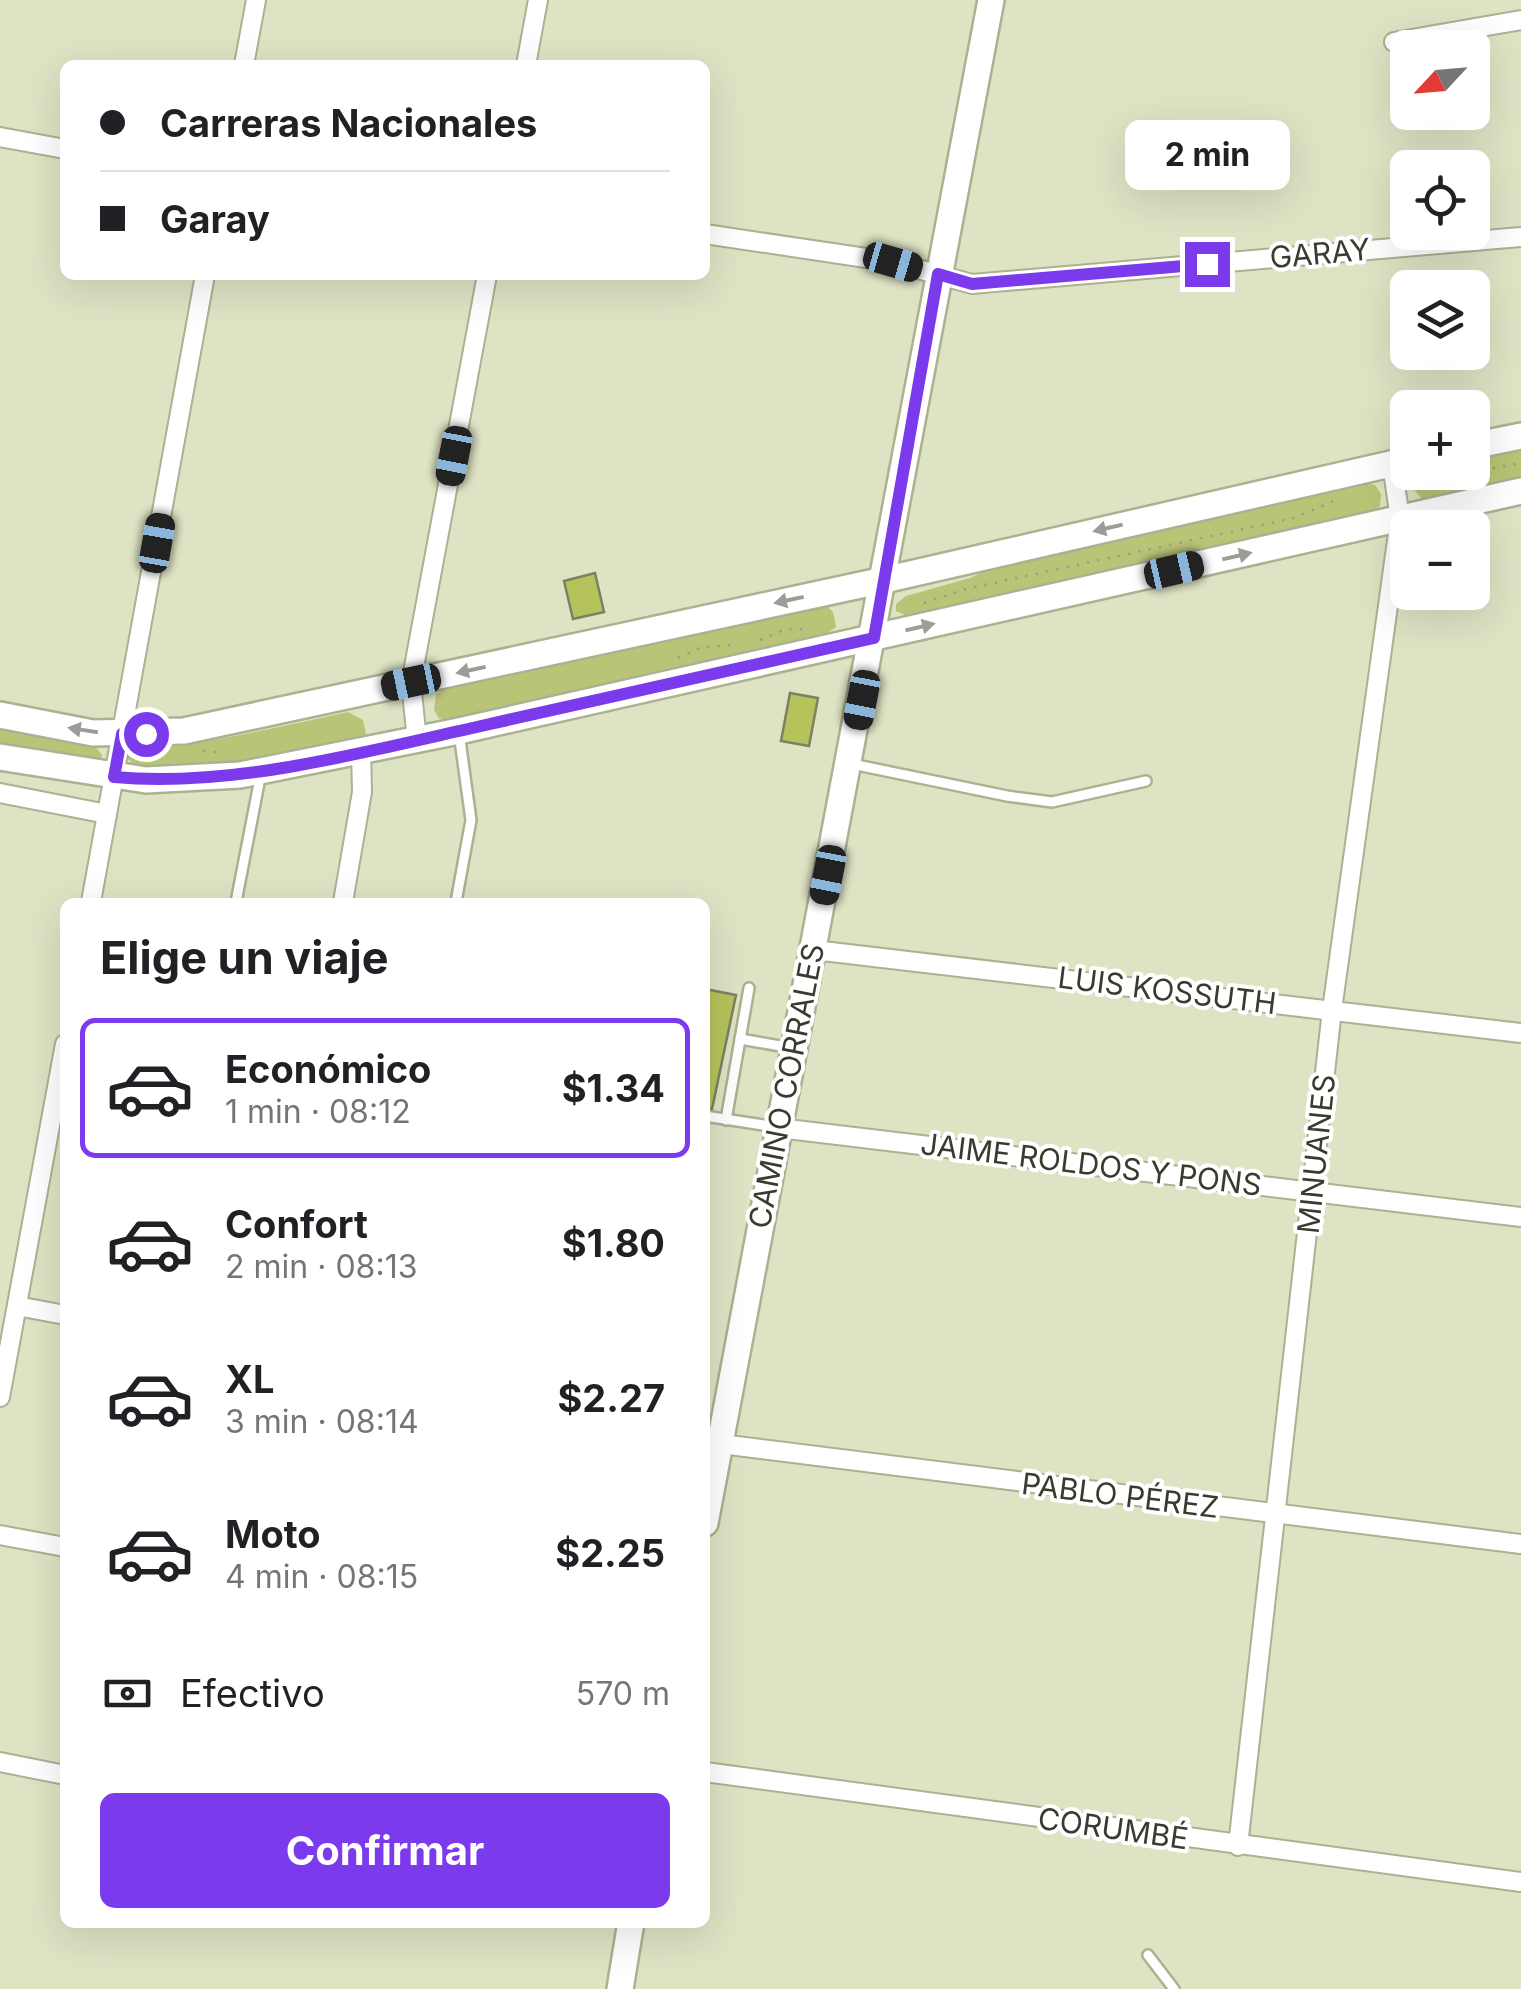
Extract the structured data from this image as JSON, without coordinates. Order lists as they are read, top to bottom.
{
  "streets": {
    "street": [
      "GARAY",
      "LUIS KOSSUTH",
      "CAMINO CORRALES",
      "MINUANES",
      "JAIME ROLDOS Y PONS",
      "PABLO PÉREZ",
      "CORUMBÉ"
    ]
  },
  "crossings": [
    ["GARAY", "CAMINO CORRALES"],
    ["LUIS KOSSUTH", "CAMINO CORRALES"],
    ["LUIS KOSSUTH", "MINUANES"],
    ["CAMINO CORRALES", "JAIME ROLDOS Y PONS"],
    ["CAMINO CORRALES", "PABLO PÉREZ"],
    ["MINUANES", "JAIME ROLDOS Y PONS"],
    ["MINUANES", "PABLO PÉREZ"],
    ["MINUANES", "CORUMBÉ"]
  ],
  "north": "bottom left",
  "page": {
    "map_buttons": ["+", "−"],
    "banner": ["Carreras Nacionales", "Garay"],
    "bubble": "2 min",
    "heading": "Elige un viaje",
    "list": [
      {
        "name": "Económico",
        "note": "1 min · 08:12",
        "value": "$1.34"
      },
      {
        "name": "Confort",
        "note": "2 min · 08:13",
        "value": "$1.80"
      },
      {
        "name": "XL",
        "note": "3 min · 08:14",
        "value": "$2.27"
      },
      {
        "name": "Moto",
        "note": "4 min · 08:15",
        "value": "$2.25"
      }
    ],
    "pay": ["Efectivo", "570 m"],
    "buttons": "Confirmar"
  }
}
